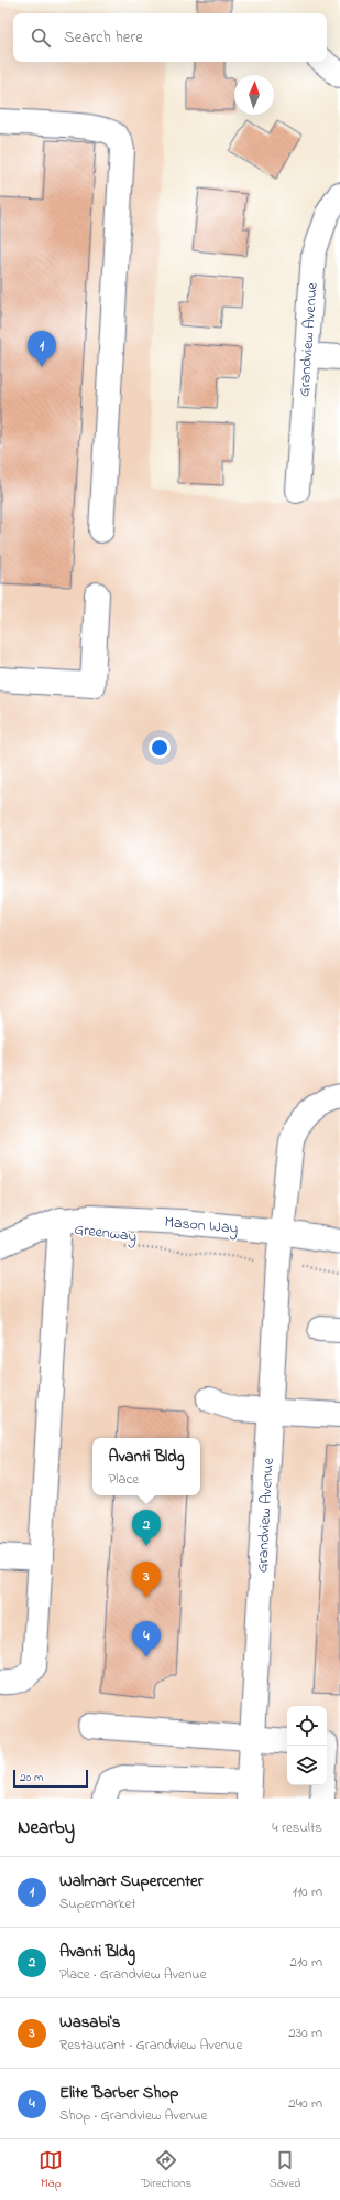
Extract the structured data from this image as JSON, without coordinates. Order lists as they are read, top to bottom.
{
  "streets": {
    "street": ["Grandview Avenue", "Mason Way"],
    "path": ["Greenway"]
  },
  "crossings": [
    ["Grandview Avenue", "Mason Way"]
  ],
  "scale_bar": "20 m",
  "north": "top",
  "page": {
    "search": "Search here",
    "pins": [
      "1",
      "2",
      "3",
      "4"
    ],
    "popup": ["Avanti Bldg", "Place"],
    "scale": "20 m",
    "heading": ["Nearby", "4 results"],
    "list": [
      {
        "mark": "1",
        "name": "Walmart Supercenter",
        "note": "Supermarket",
        "value": "110 m"
      },
      {
        "mark": "2",
        "name": "Avanti Bldg",
        "note": "Place · Grandview Avenue",
        "value": "210 m"
      },
      {
        "mark": "3",
        "name": "Wasabi's",
        "note": "Restaurant · Grandview Avenue",
        "value": "230 m"
      },
      {
        "mark": "4",
        "name": "Elite Barber Shop",
        "note": "Shop · Grandview Avenue",
        "value": "240 m"
      }
    ],
    "nav": ["Map", "Directions", "Saved"]
  }
}
